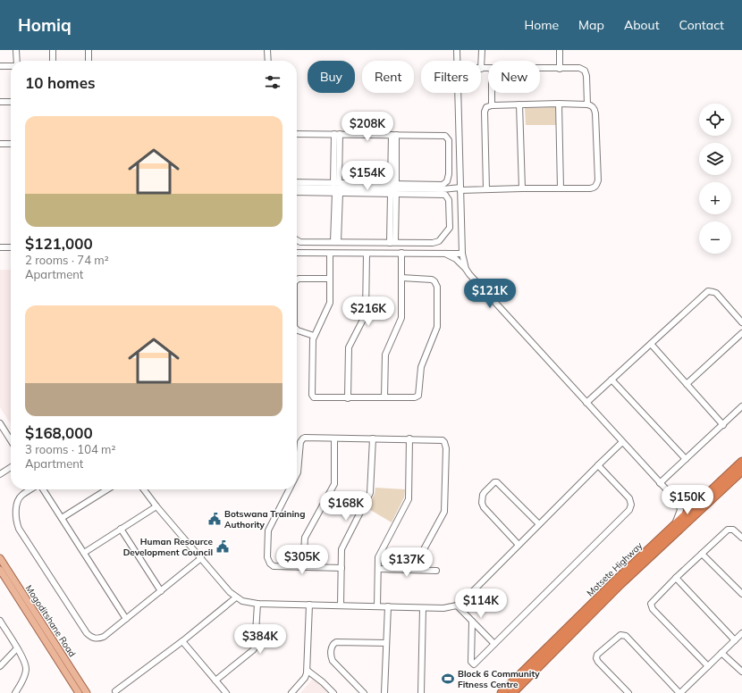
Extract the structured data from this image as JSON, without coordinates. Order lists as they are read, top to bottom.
{
  "streets": {
    "highway": ["Motsete Highway"],
    "main road": ["Mogoditshane Road"]
  },
  "places": {
    "public building": ["Botswana Training Authority", "Human Resource Development Council"],
    "sports": ["Block 6 Community Fitness Centre"]
  },
  "page": {
    "header": "Homiq",
    "nav": [
      "Home",
      "Map",
      "About",
      "Contact"
    ],
    "chip": [
      "Buy",
      "Rent",
      "Filters",
      "New"
    ],
    "heading": "10 homes",
    "map_buttons": ["+", "−"],
    "list": [
      {
        "name": "$121,000",
        "note": "2 rooms · 74 m² · Apartment"
      },
      {
        "name": "$168,000",
        "note": "3 rooms · 104 m² · Apartment"
      }
    ],
    "price": [
      "$208K",
      "$154K",
      "$121K",
      "$216K",
      "$150K",
      "$168K",
      "$305K",
      "$137K",
      "$114K",
      "$384K"
    ]
  }
}
